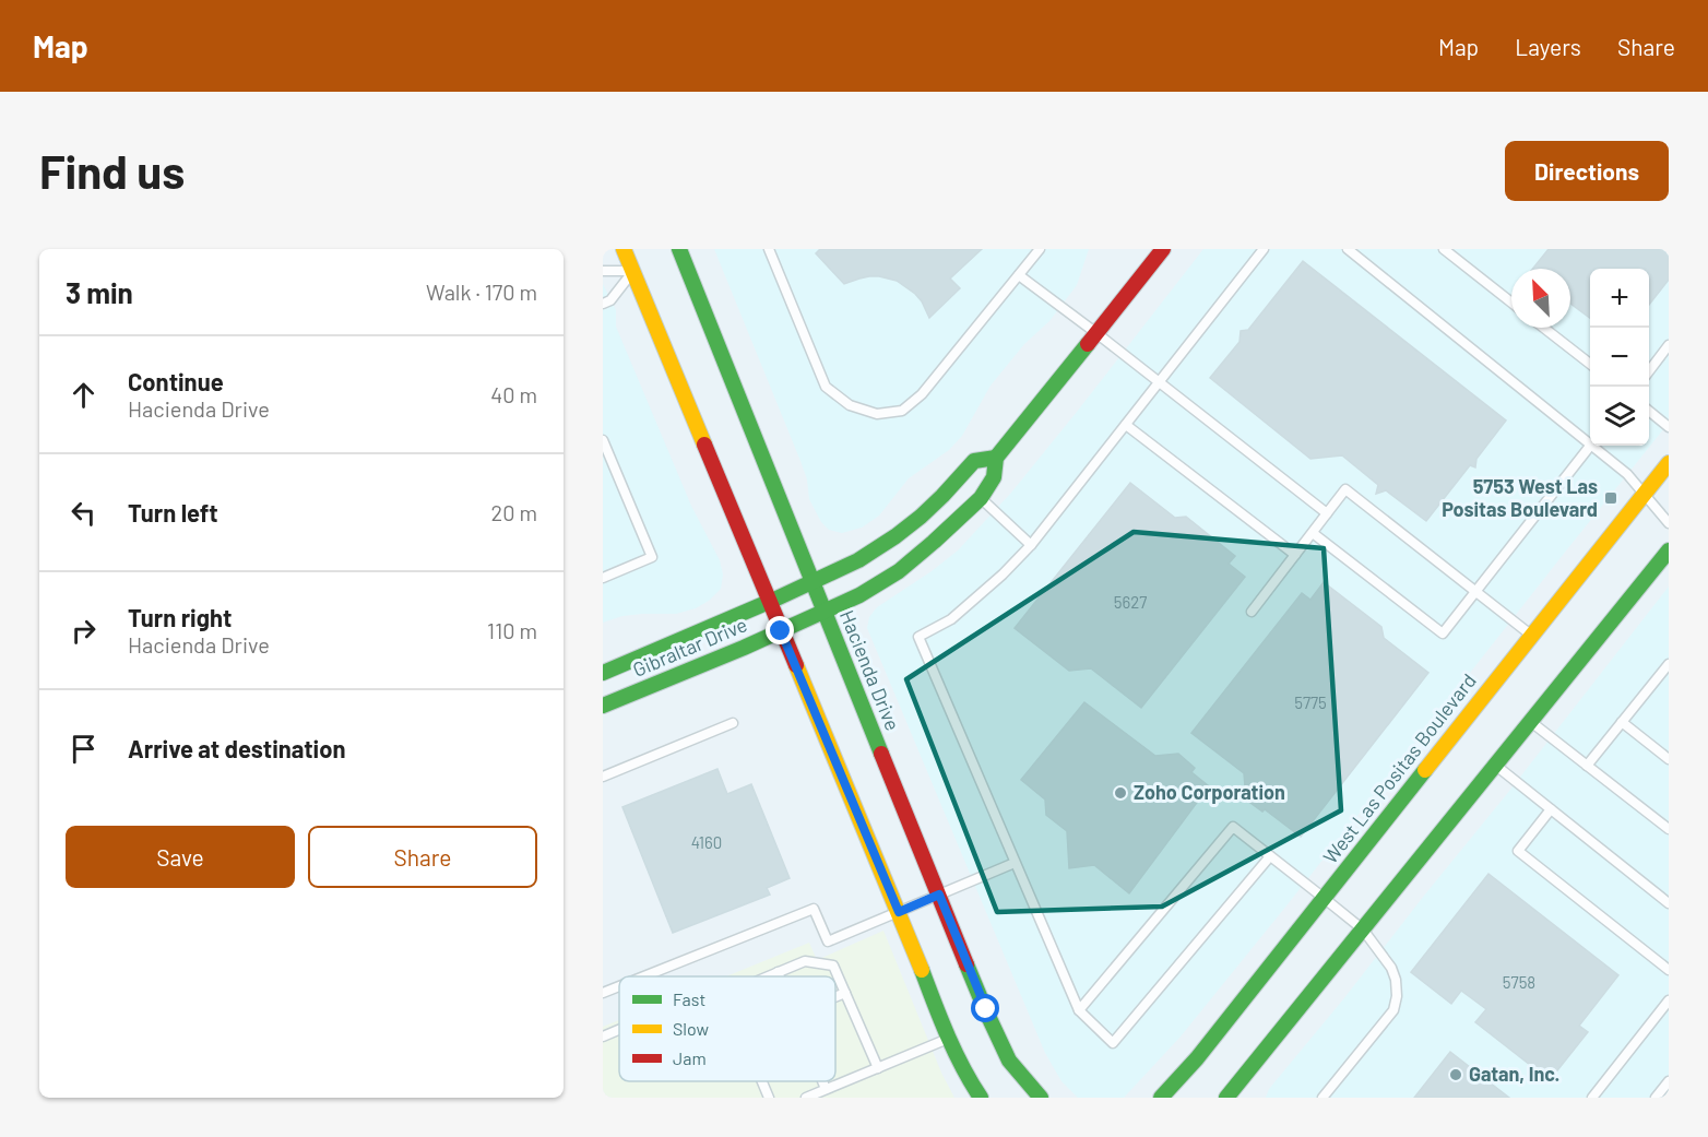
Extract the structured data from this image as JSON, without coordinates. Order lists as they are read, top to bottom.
{
  "streets": {
    "main road": ["Gibraltar Drive", "Hacienda Drive", "West Las Positas Boulevard"]
  },
  "crossings": [
    ["Gibraltar Drive", "Hacienda Drive"]
  ],
  "places": {
    "transit": ["5753 West Las Positas Boulevard"],
    "other": ["Zoho Corporation", "Gatan, Inc."]
  },
  "house_numbers": [
    "5627",
    "5775",
    "4160",
    "5758"
  ],
  "legend": ["Fast", "Slow", "Jam"],
  "north": "top left",
  "page": {
    "header": "Map",
    "nav": ["Map", "Layers", "Share"],
    "buttons": [
      "Directions",
      ["Save", "Share"]
    ],
    "title": "Find us",
    "heading": ["3 min", "Walk · 170 m"],
    "map_buttons": ["+", "−"],
    "list": [
      ["Continue", "Hacienda Drive", "40 m"],
      ["Turn left", "20 m"],
      ["Turn right", "Hacienda Drive", "110 m"],
      "Arrive at destination"
    ]
  }
}
